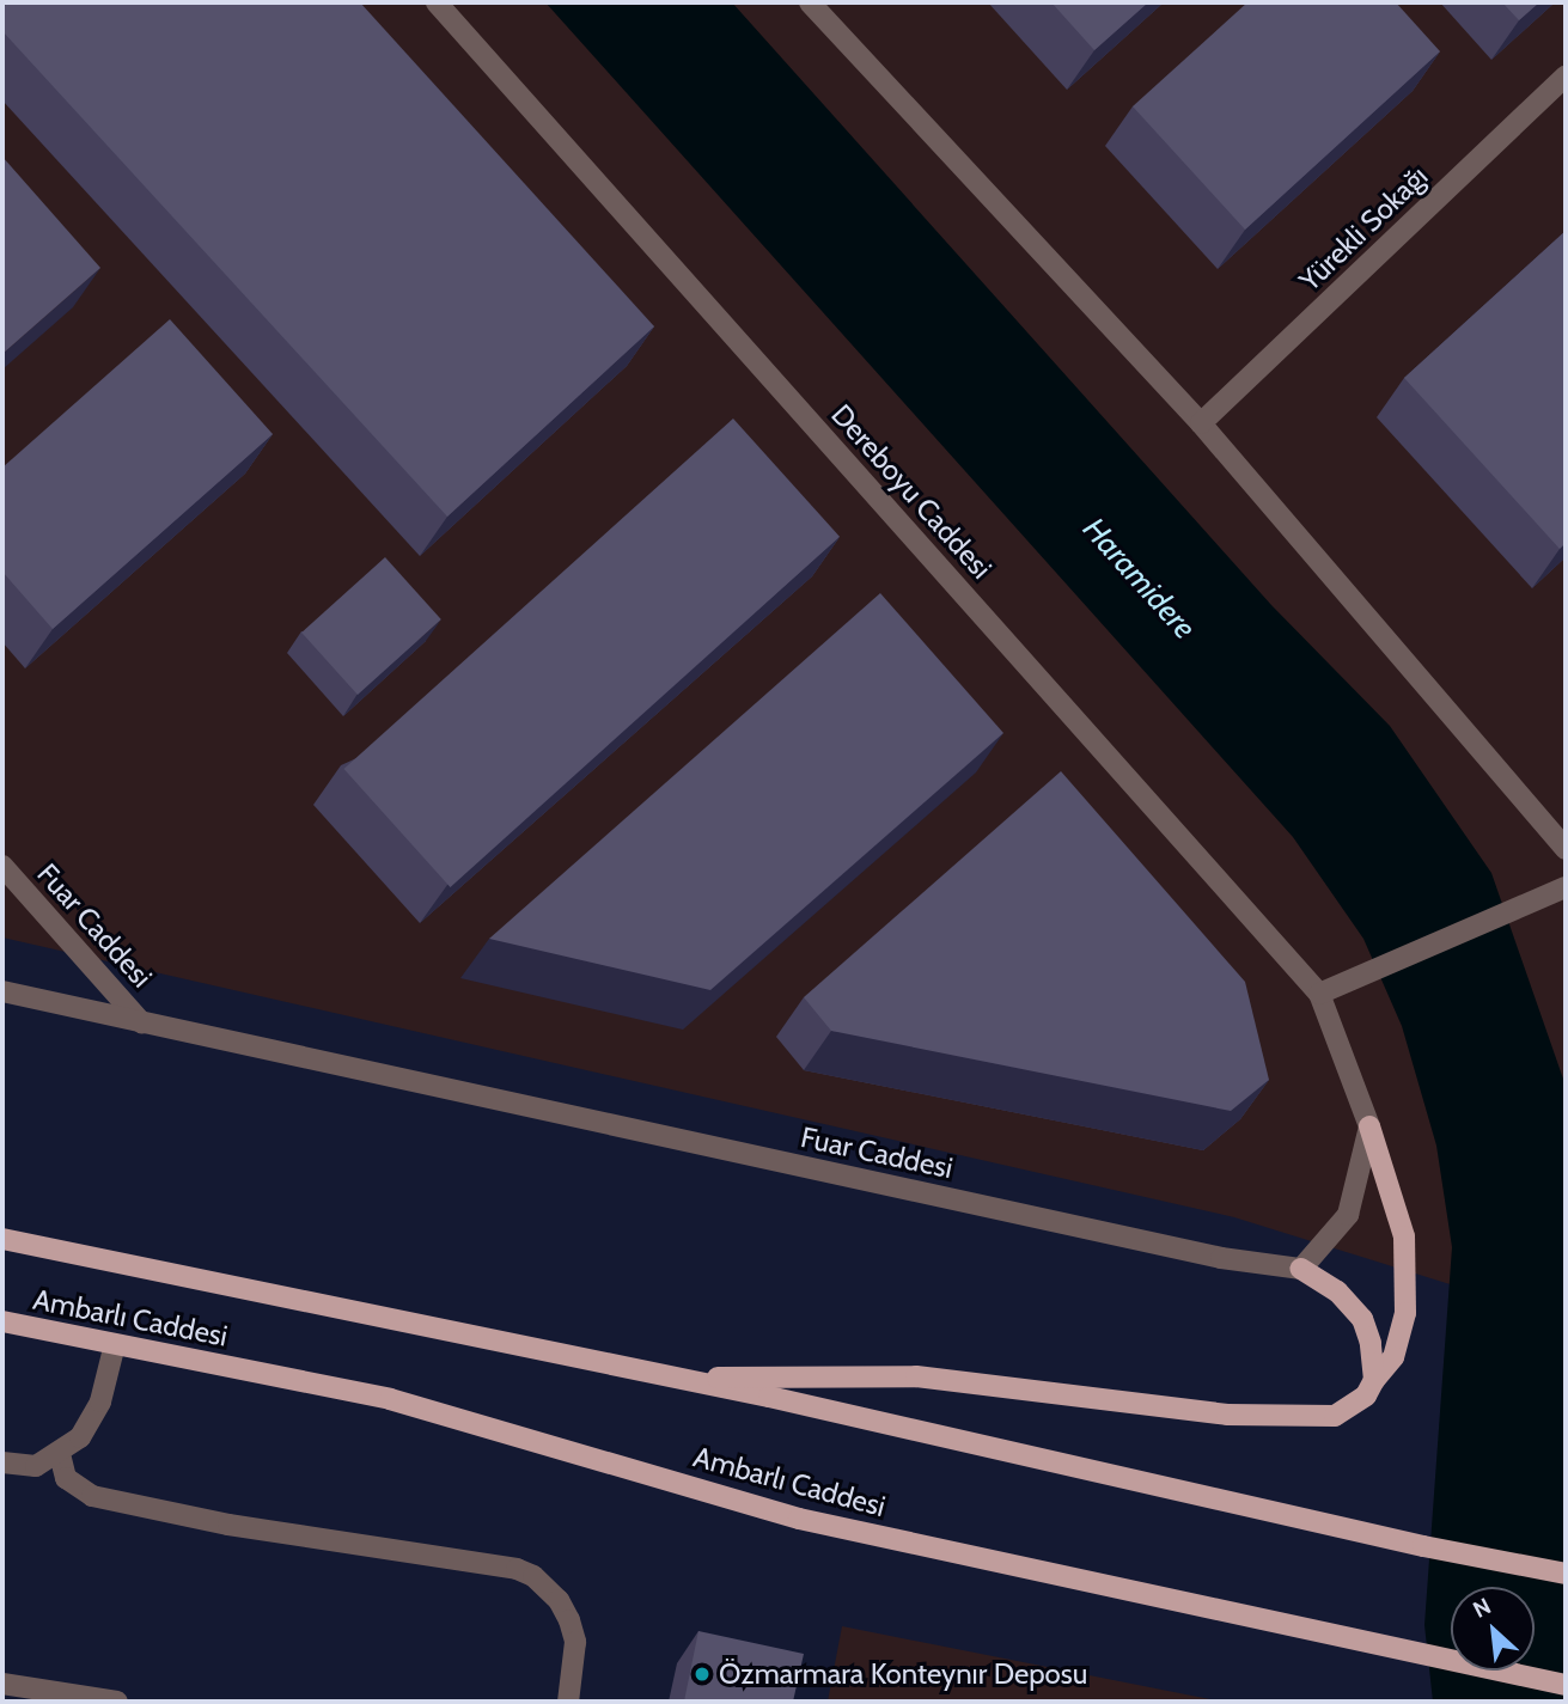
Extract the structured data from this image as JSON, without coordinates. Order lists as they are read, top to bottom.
{
  "streets": {
    "main road": ["Ambarlı Caddesi"],
    "street": ["Yürekli Sokağı", "Dereboyu Caddesi", "Fuar Caddesi"]
  },
  "water": ["Haramidere"],
  "places": ["Özmarmara Konteynır Deposu"],
  "north": "top left"
}
